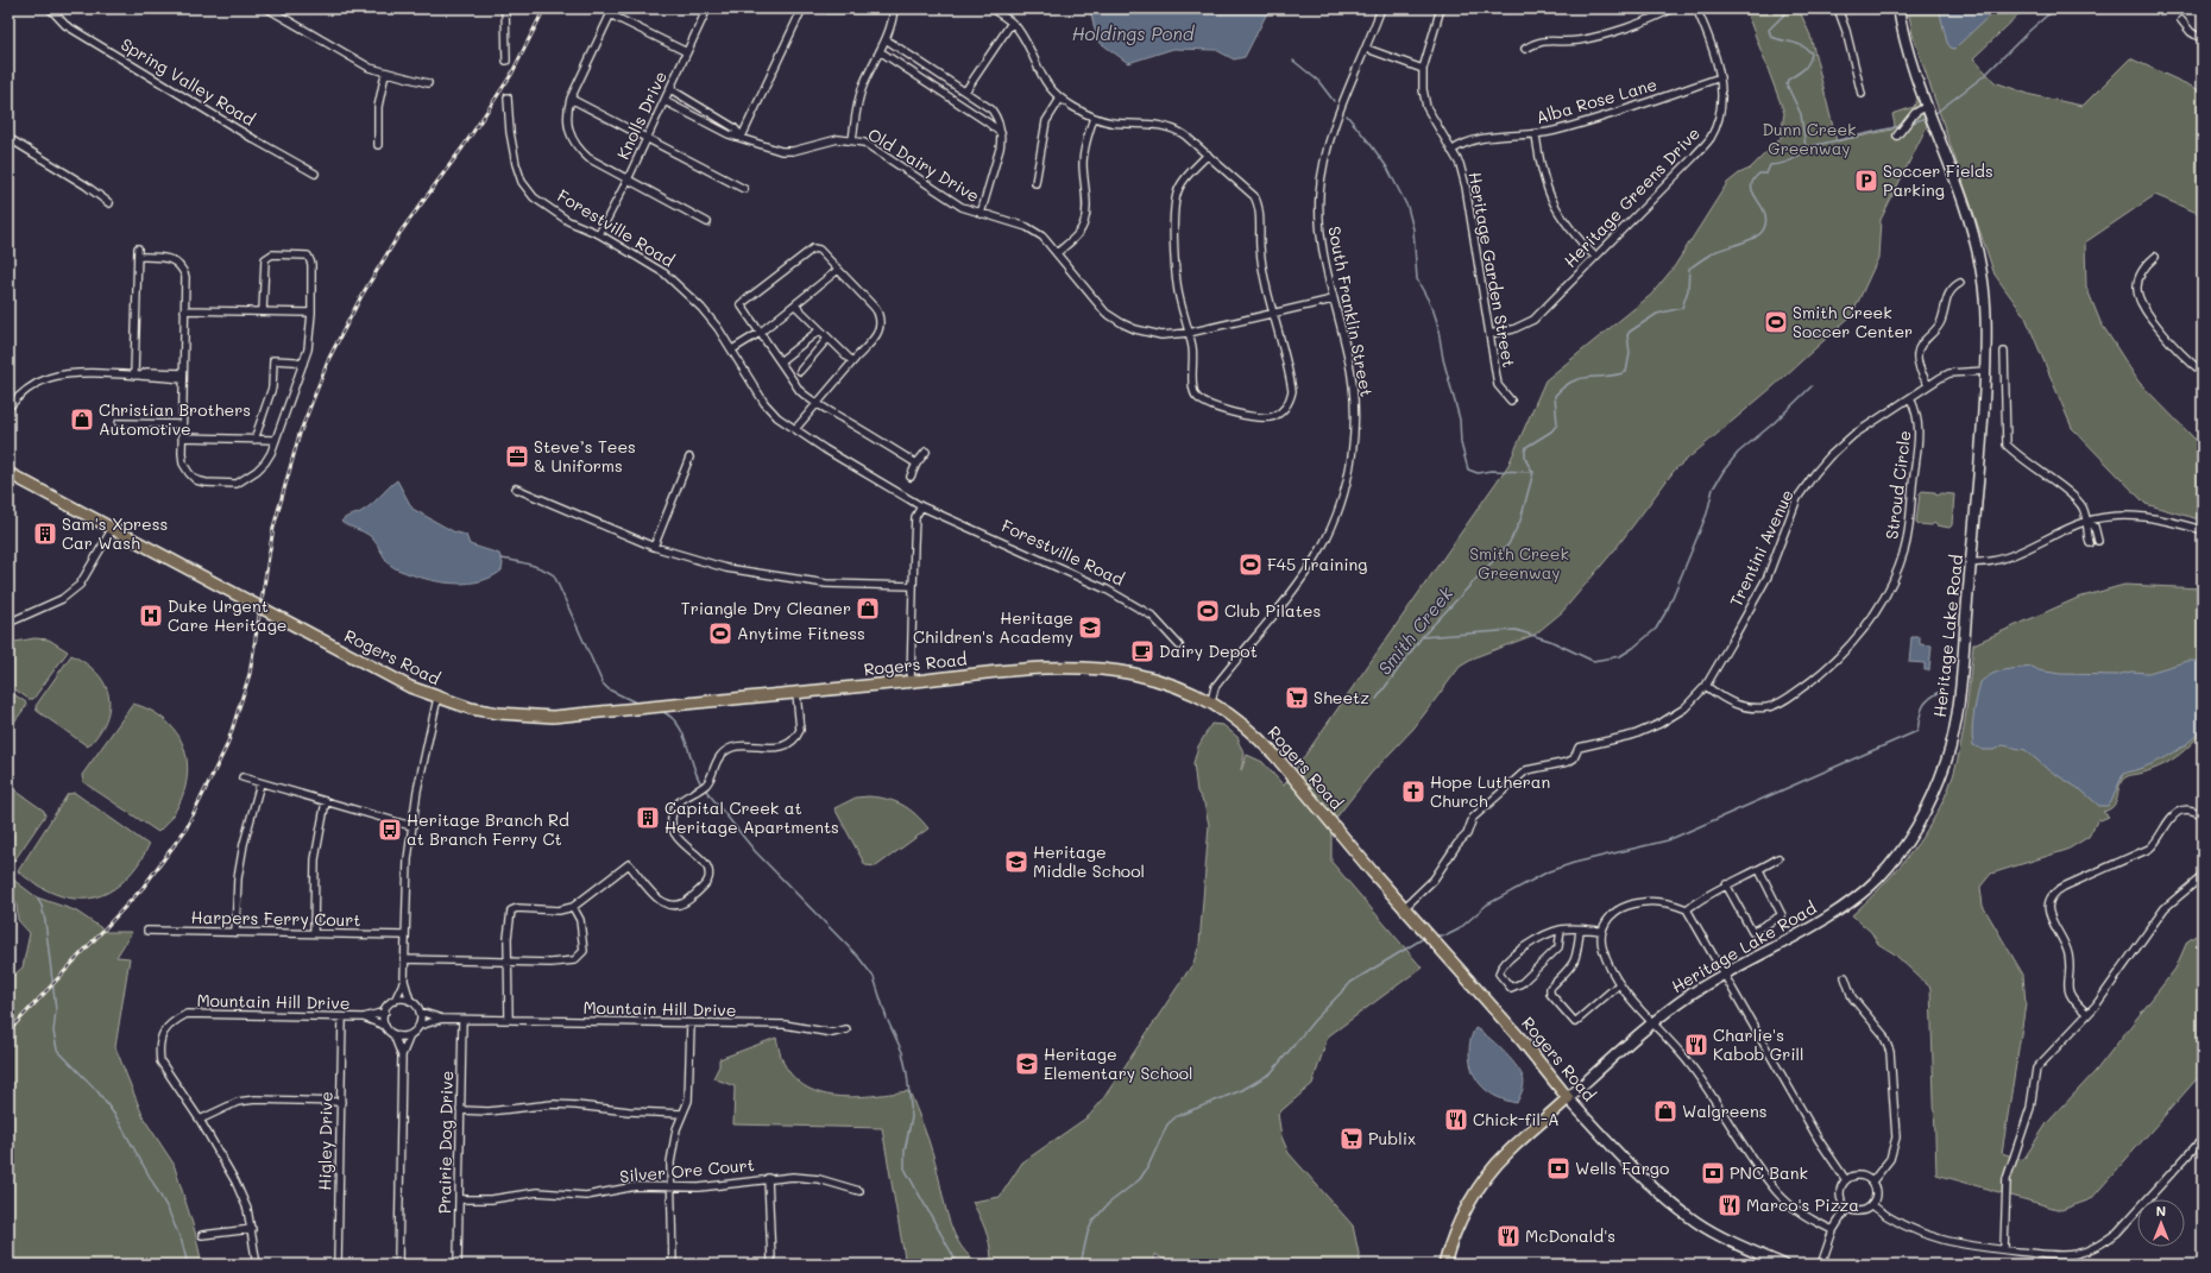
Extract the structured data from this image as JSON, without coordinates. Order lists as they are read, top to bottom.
{
  "streets": {
    "main road": ["Heritage Lake Road", "Rogers Road"],
    "street": [
      "Spring Valley Road",
      "Alba Rose Lane",
      "Knolls Drive",
      "Old Dairy Drive",
      "Heritage Greens Drive",
      "Forestville Road",
      "Heritage Garden Street",
      "South Franklin Street",
      "Stroud Circle",
      "Trentini Avenue",
      "Harpers Ferry Court",
      "Mountain Hill Drive",
      "Higley Drive",
      "Prairie Dog Drive",
      "Silver Ore Court"
    ]
  },
  "crossings": [
    ["Alba Rose Lane", "Heritage Greens Drive"],
    ["Alba Rose Lane", "Heritage Garden Street"],
    ["Knolls Drive", "Old Dairy Drive"],
    ["Knolls Drive", "Forestville Road"],
    ["Old Dairy Drive", "South Franklin Street"],
    ["Heritage Greens Drive", "Heritage Garden Street"],
    ["South Franklin Street", "Rogers Road"],
    ["Stroud Circle", "Trentini Avenue"],
    ["Trentini Avenue", "Heritage Lake Road"],
    ["Trentini Avenue", "Rogers Road"],
    ["Heritage Lake Road", "Rogers Road"],
    ["Mountain Hill Drive", "Higley Drive"],
    ["Mountain Hill Drive", "Prairie Dog Drive"],
    ["Prairie Dog Drive", "Silver Ore Court"]
  ],
  "water": ["Holdings Pond", "Smith Creek"],
  "parks": ["Dunn Creek Greenway", "Smith Creek Greenway"],
  "places": {
    "parking": ["Soccer Fields Parking"],
    "sports": [
      "Smith Creek Soccer Center",
      "F45 Training",
      "Club Pilates",
      "Anytime Fitness"
    ],
    "shop": ["Christian Brothers Automotive", "Triangle Dry Cleaner", "Walgreens"],
    "office": ["Steve’s Tees & Uniforms"],
    "building": ["Sam's Xpress Car Wash", "Capital Creek at Heritage Apartments"],
    "hospital": ["Duke Urgent Care Heritage"],
    "school or university": ["Heritage Children's Academy", "Heritage Middle School", "Heritage Elementary School"],
    "cafe": ["Dairy Depot"],
    "supermarket": ["Sheetz", "Publix"],
    "church": ["Hope Lutheran Church"],
    "bus stop": ["Heritage Branch Rd at Branch Ferry Ct"],
    "restaurant": [
      "Charlie's Kabob Grill",
      "Chick-fil-A",
      "Marco's Pizza",
      "McDonald's"
    ],
    "bank": ["Wells Fargo", "PNC Bank"]
  },
  "north": "top"
}
